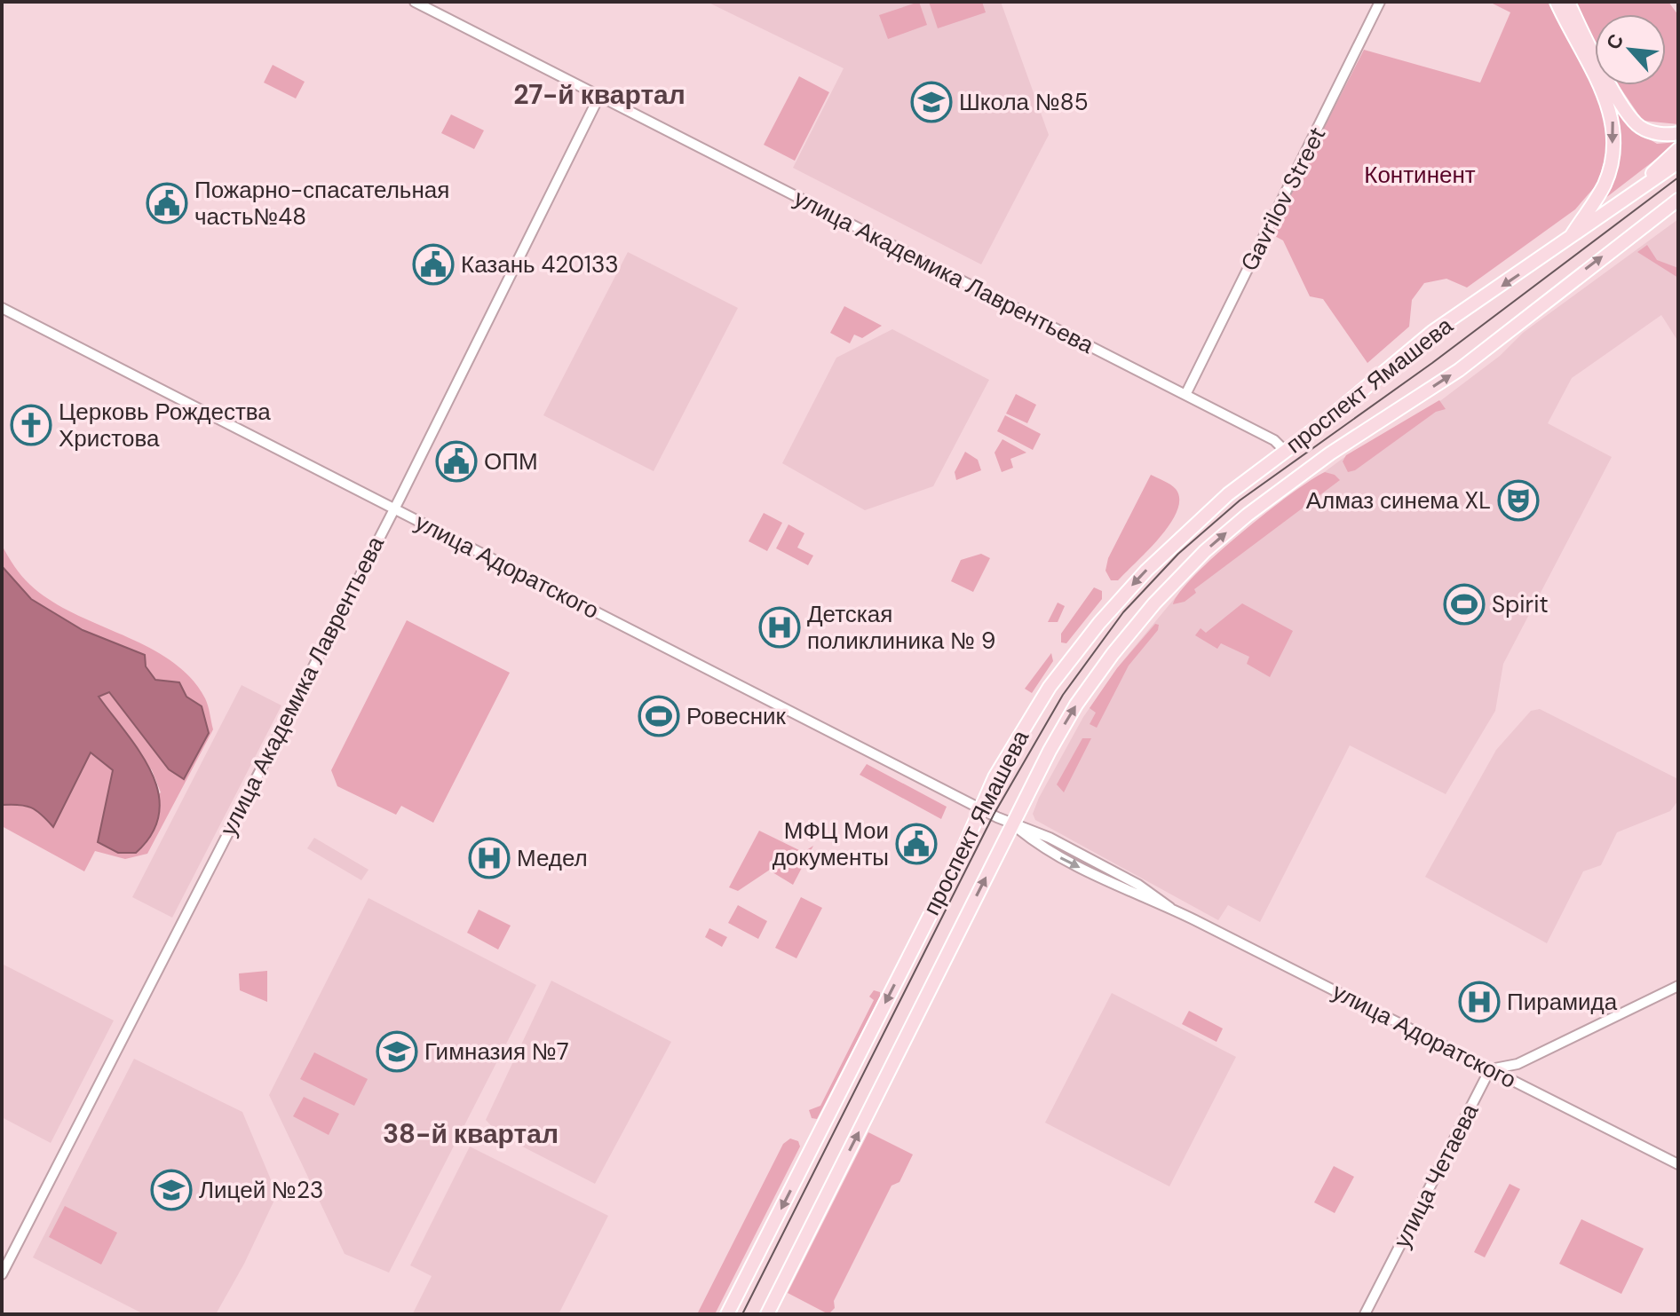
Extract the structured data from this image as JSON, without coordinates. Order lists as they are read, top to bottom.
{
  "streets": {
    "main road": ["проспект Ямашева"],
    "street": [
      "Gavrilov Street",
      "улица Академика Лаврентьева",
      "улица Адоратского",
      "улица Четаева"
    ]
  },
  "crossings": [
    ["Gavrilov Street", "улица Академика Лаврентьева"],
    ["улица Академика Лаврентьева", "проспект Ямашева"],
    ["улица Академика Лаврентьева", "улица Адоратского"],
    ["проспект Ямашева", "улица Адоратского"],
    ["улица Адоратского", "улица Четаева"]
  ],
  "districts": ["27-й квартал", "38-й квартал"],
  "parks": ["Континент"],
  "places": {
    "school or university": ["Школа №85", "Гимназия №7", "Лицей №23"],
    "public building": [
      "Пожарно-спасательная часть№48",
      "Казань 420133",
      "ОПМ",
      "МФЦ Мои документы"
    ],
    "church": ["Церковь Рождества Христова"],
    "theatre": ["Алмаз синема XL"],
    "sports": ["Spirit", "Ровесник"],
    "hospital": ["Детская поликлиника № 9", "Медел", "Пирамида"]
  },
  "north": "top left"
}
